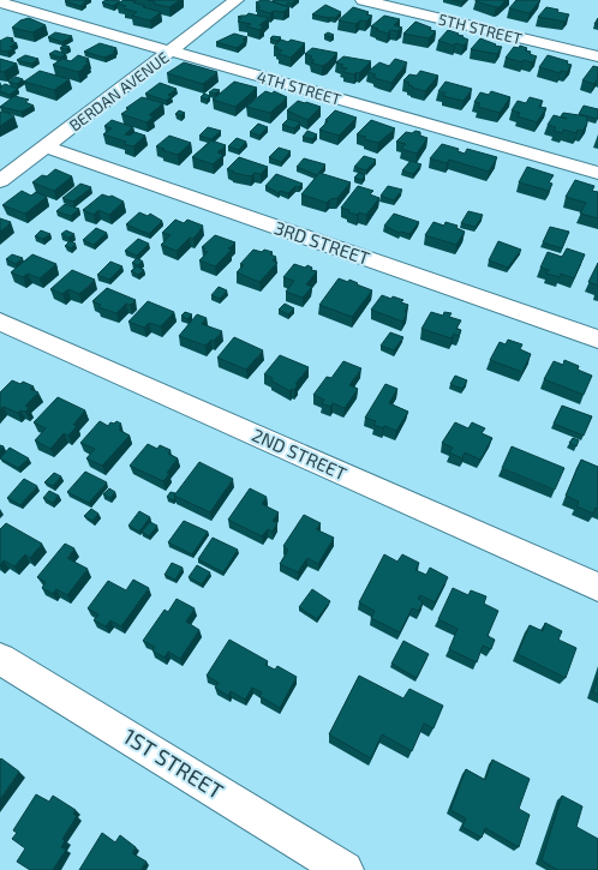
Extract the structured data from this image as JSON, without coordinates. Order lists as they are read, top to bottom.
{
  "streets": {
    "street": [
      "5TH STREET",
      "4TH STREET",
      "BERDAN AVENUE",
      "3RD STREET",
      "2ND STREET",
      "1ST STREET"
    ]
  },
  "crossings": [
    ["4TH STREET", "BERDAN AVENUE"],
    ["BERDAN AVENUE", "3RD STREET"]
  ]
}
